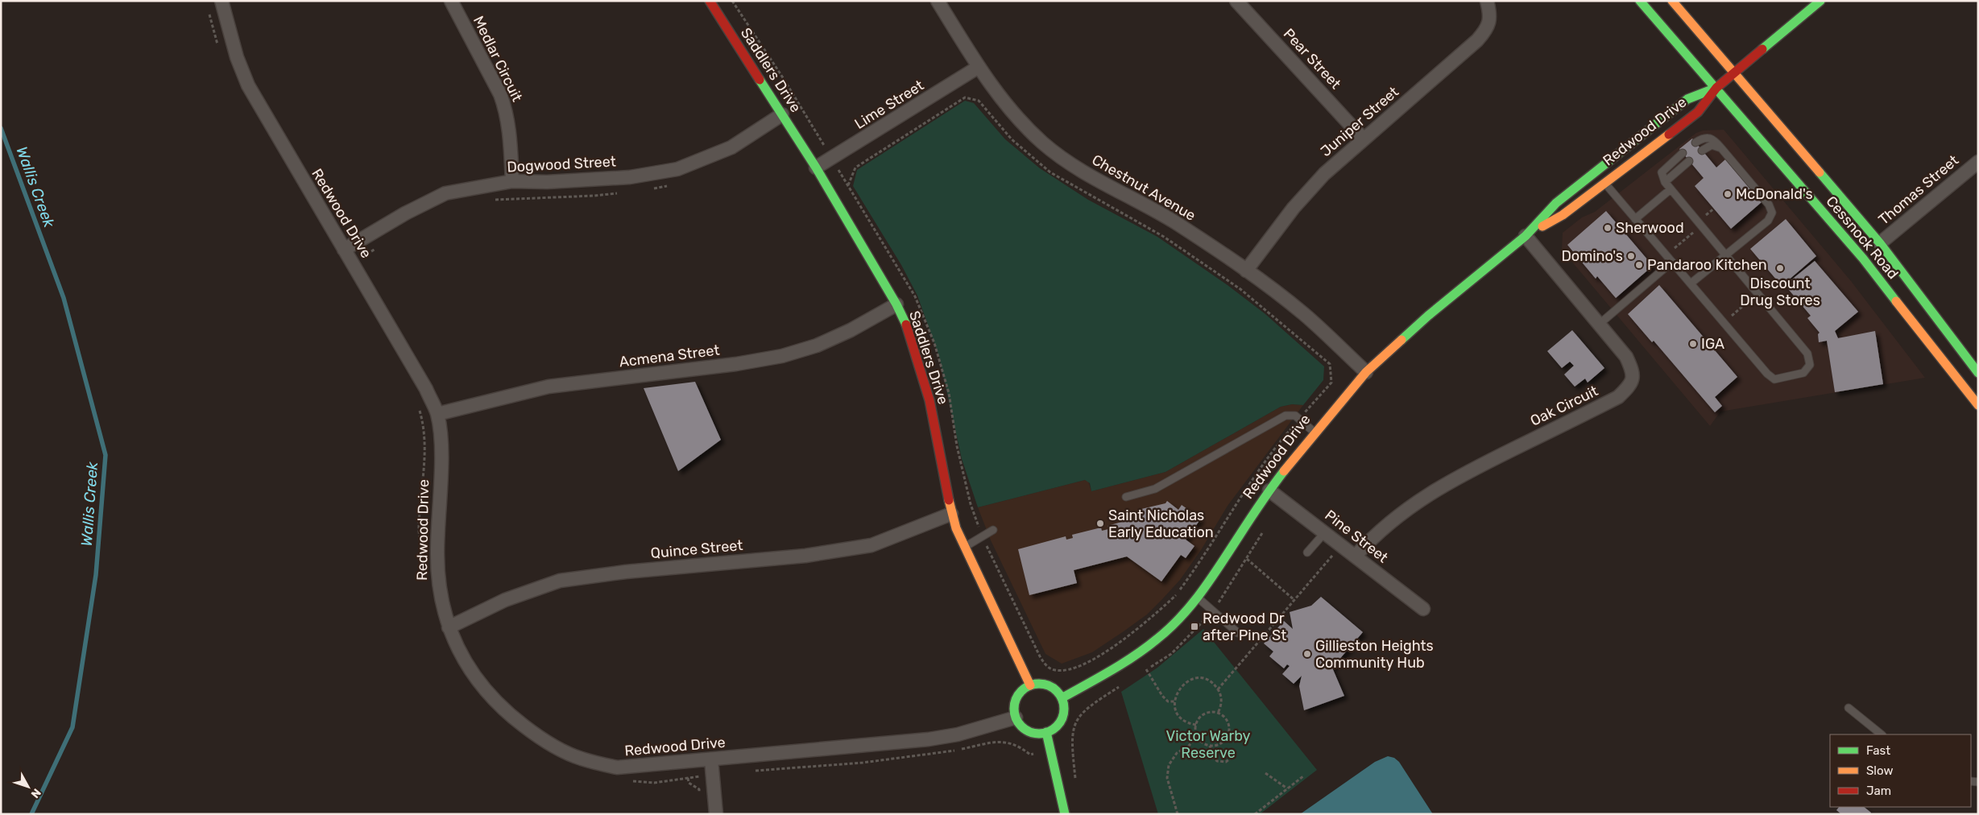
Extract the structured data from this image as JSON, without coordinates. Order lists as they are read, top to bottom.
{
  "streets": {
    "street": [
      "Medlar Circuit",
      "Pear Street",
      "Saddlers Drive",
      "Lime Street",
      "Juniper Street",
      "Redwood Drive",
      "Dogwood Street",
      "Chestnut Avenue",
      "Thomas Street",
      "Cessnock Road",
      "Acmena Street",
      "Oak Circuit",
      "Pine Street",
      "Quince Street"
    ]
  },
  "crossings": [
    ["Medlar Circuit", "Dogwood Street"],
    ["Pear Street", "Juniper Street"],
    ["Saddlers Drive", "Lime Street"],
    ["Saddlers Drive", "Redwood Drive"],
    ["Saddlers Drive", "Dogwood Street"],
    ["Saddlers Drive", "Acmena Street"],
    ["Saddlers Drive", "Quince Street"],
    ["Lime Street", "Chestnut Avenue"],
    ["Juniper Street", "Chestnut Avenue"],
    ["Redwood Drive", "Dogwood Street"],
    ["Redwood Drive", "Chestnut Avenue"],
    ["Redwood Drive", "Cessnock Road"],
    ["Redwood Drive", "Acmena Street"],
    ["Redwood Drive", "Oak Circuit"],
    ["Redwood Drive", "Pine Street"],
    ["Redwood Drive", "Quince Street"],
    ["Thomas Street", "Cessnock Road"],
    ["Oak Circuit", "Pine Street"]
  ],
  "water": ["Wallis Creek"],
  "parks": ["Victor Warby Reserve"],
  "places": {
    "other": [
      "McDonald's",
      "Sherwood",
      "Domino's",
      "Pandaroo Kitchen",
      "Discount Drug Stores",
      "IGA",
      "Saint Nicholas Early Education",
      "Gillieston Heights Community Hub"
    ],
    "transit": ["Redwood Dr after Pine St"]
  },
  "legend": ["Fast", "Slow", "Jam"],
  "north": "bottom right"
}
